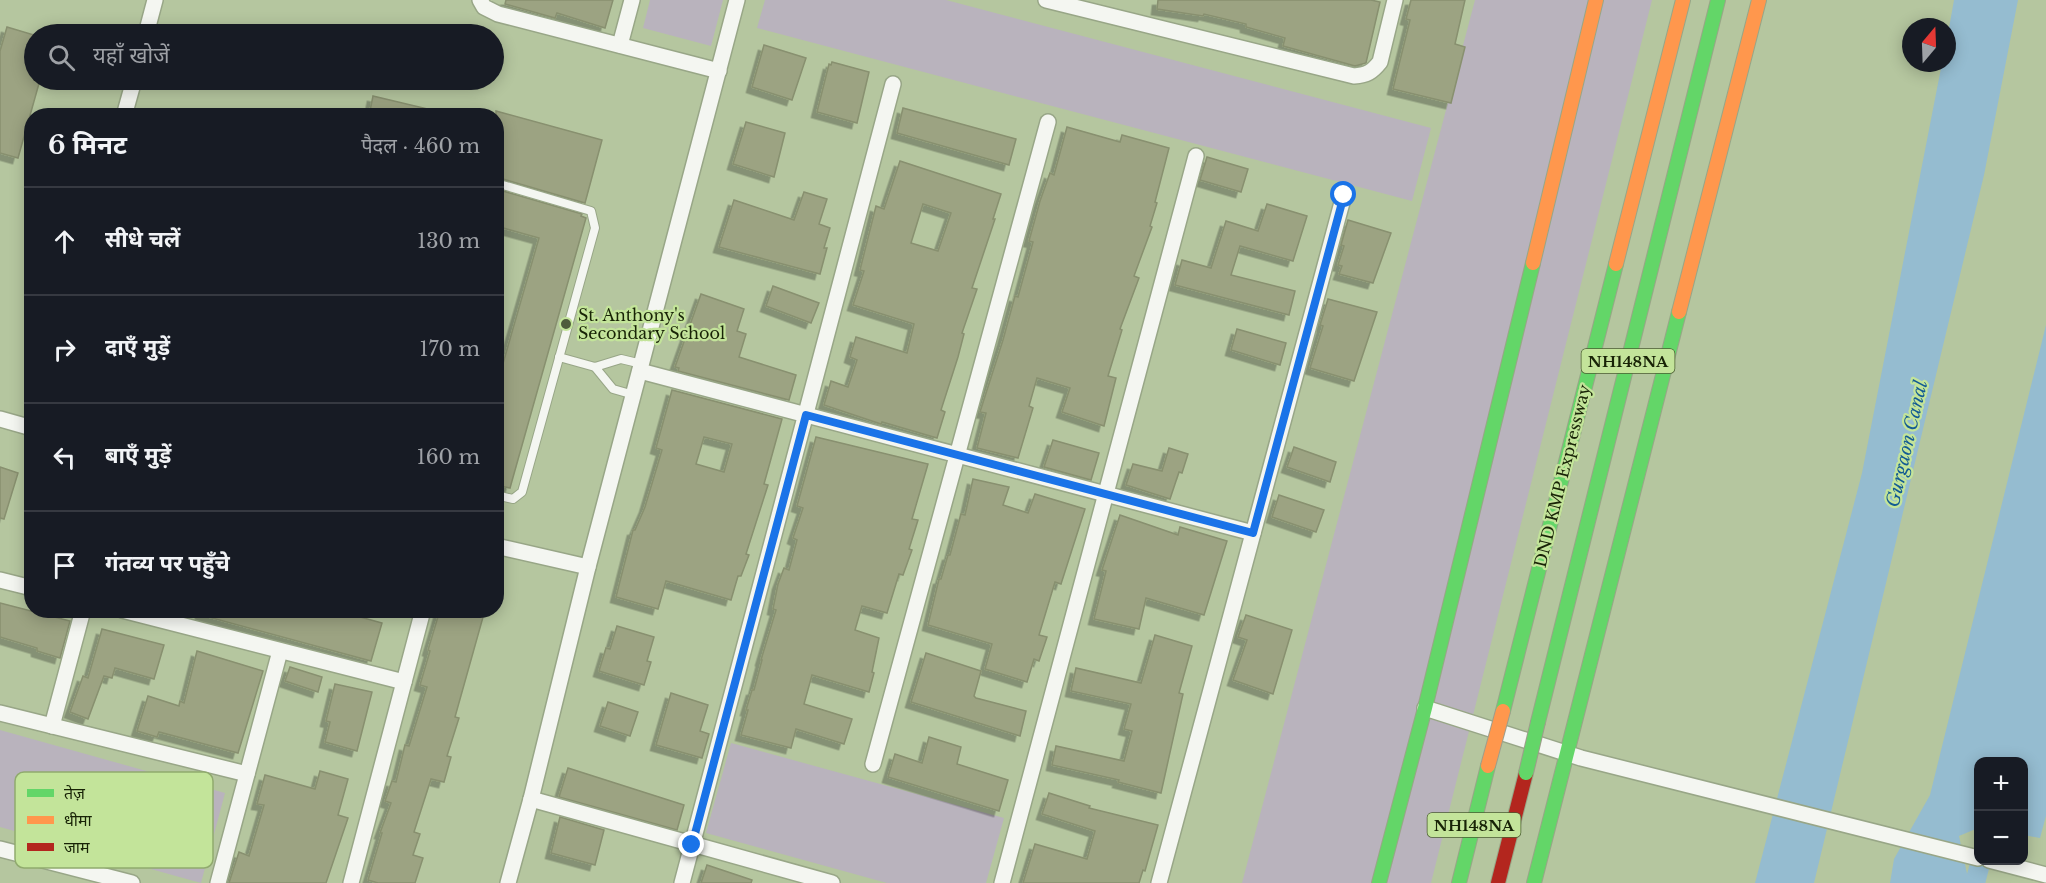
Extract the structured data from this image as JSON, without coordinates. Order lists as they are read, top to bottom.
{
  "streets": {
    "main road": ["NH148NA", "DND KMP Expressway"]
  },
  "water": ["Gurgaon Canal"],
  "places": ["St. Anthony's Secondary School"],
  "legend": ["तेज़", "धीमा", "जाम"],
  "north": "top",
  "page": {
    "search": "यहाँ खोजें",
    "heading": ["6 मिनट", "पैदल · 460 m"],
    "list": [
      ["सीधे चलें", "130 m"],
      ["दाएँ मुड़ें", "170 m"],
      ["बाएँ मुड़ें", "160 m"],
      "गंतव्य पर पहुँचे"
    ],
    "map_buttons": ["+", "−"]
  }
}
